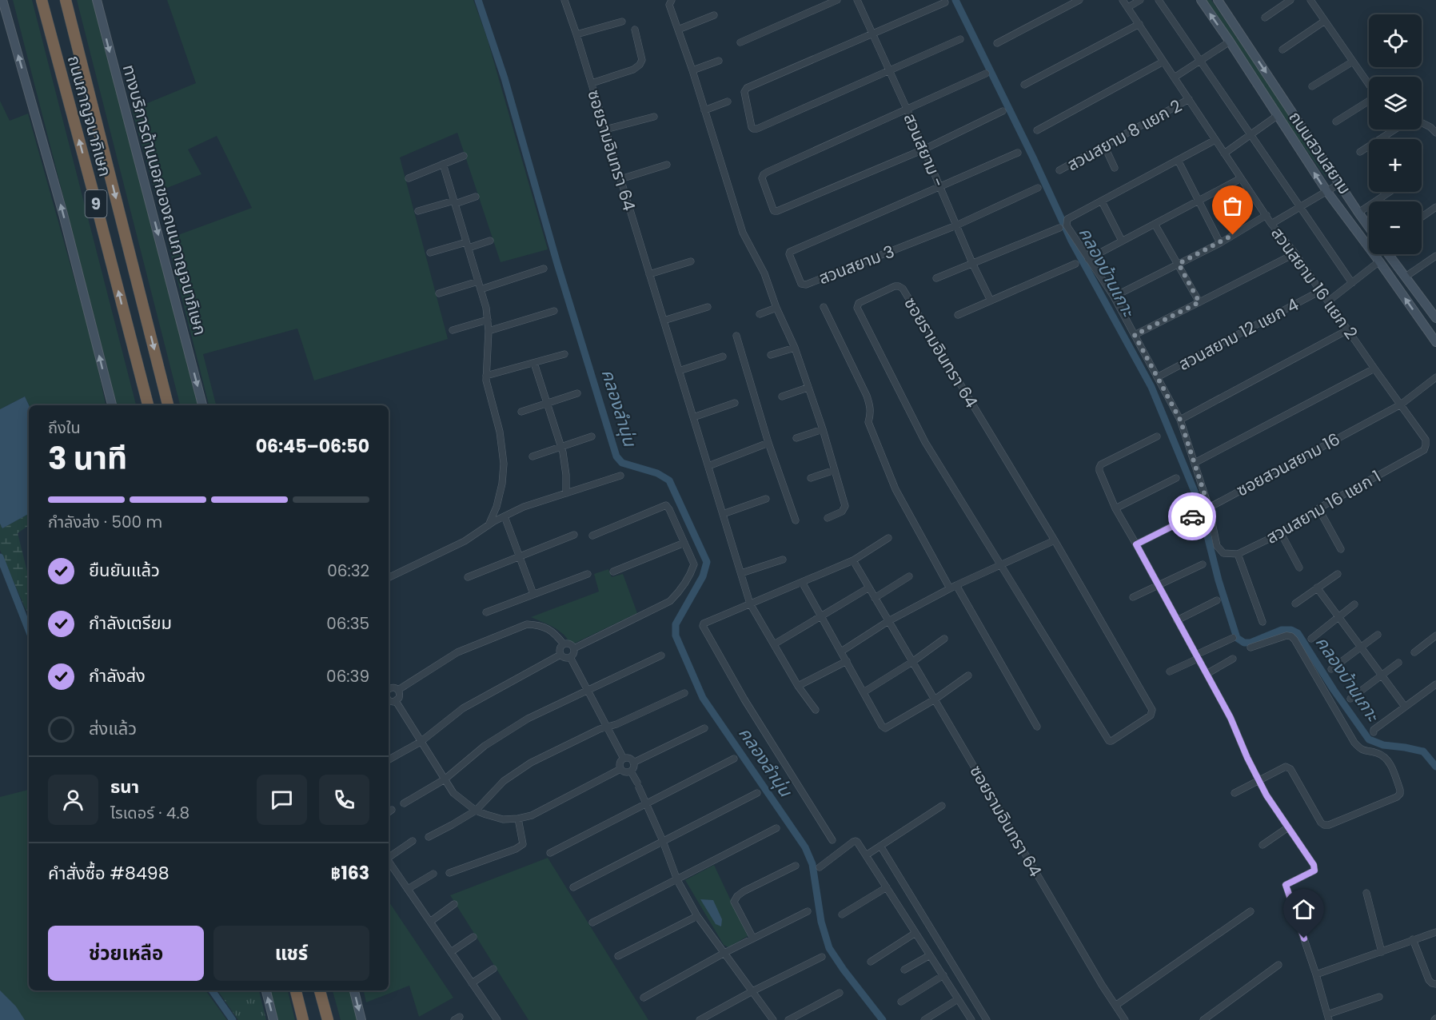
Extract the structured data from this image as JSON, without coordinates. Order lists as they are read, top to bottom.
{
  "streets": {
    "highway": ["ถนนกาญจนาภิเษก", "9"],
    "main road": ["ถนนสวนสยาม", "ทางบริการด้านนอกของถนนกาญจนาภิเษก"],
    "street": [
      "สวนสยาม 8 แยก 2",
      "ซอยรามอินทรา 64",
      "สวนสยาม -",
      "สวนสยาม 3",
      "สวนสยาม 16 แยก 2",
      "สวนสยาม 12 แยก 4",
      "ซอยสวนสยาม 16",
      "สวนสยาม 16 แยก 1"
    ]
  },
  "crossings": [
    ["สวนสยาม 8 แยก 2", "สวนสยาม 16 แยก 2"],
    ["สวนสยาม -", "สวนสยาม 3"],
    ["สวนสยาม 16 แยก 2", "สวนสยาม 12 แยก 4"],
    ["สวนสยาม 16 แยก 2", "ซอยสวนสยาม 16"],
    ["สวนสยาม 16 แยก 2", "สวนสยาม 16 แยก 1"]
  ],
  "one_way": ["ทางบริการด้านนอกของถนนกาญจนาภิเษก"],
  "water": ["คลองบ้านเกาะ", "คลองลำนุ่น"],
  "page": {
    "map_buttons": ["+", "−"],
    "heading": ["3 นาที", "ถึงใน", "06:45–06:50"],
    "panel": [
      "ธนา",
      "ไรเดอร์ · 4.8",
      "คำสั่งซื้อ #8498",
      "฿163"
    ],
    "bar": "กำลังส่ง · 500 m",
    "list": [
      ["ยืนยันแล้ว", "06:32"],
      ["กำลังเตรียม", "06:35"],
      ["กำลังส่ง", "06:39"],
      "ส่งแล้ว"
    ],
    "buttons": ["ช่วยเหลือ", "แชร์"]
  }
}
